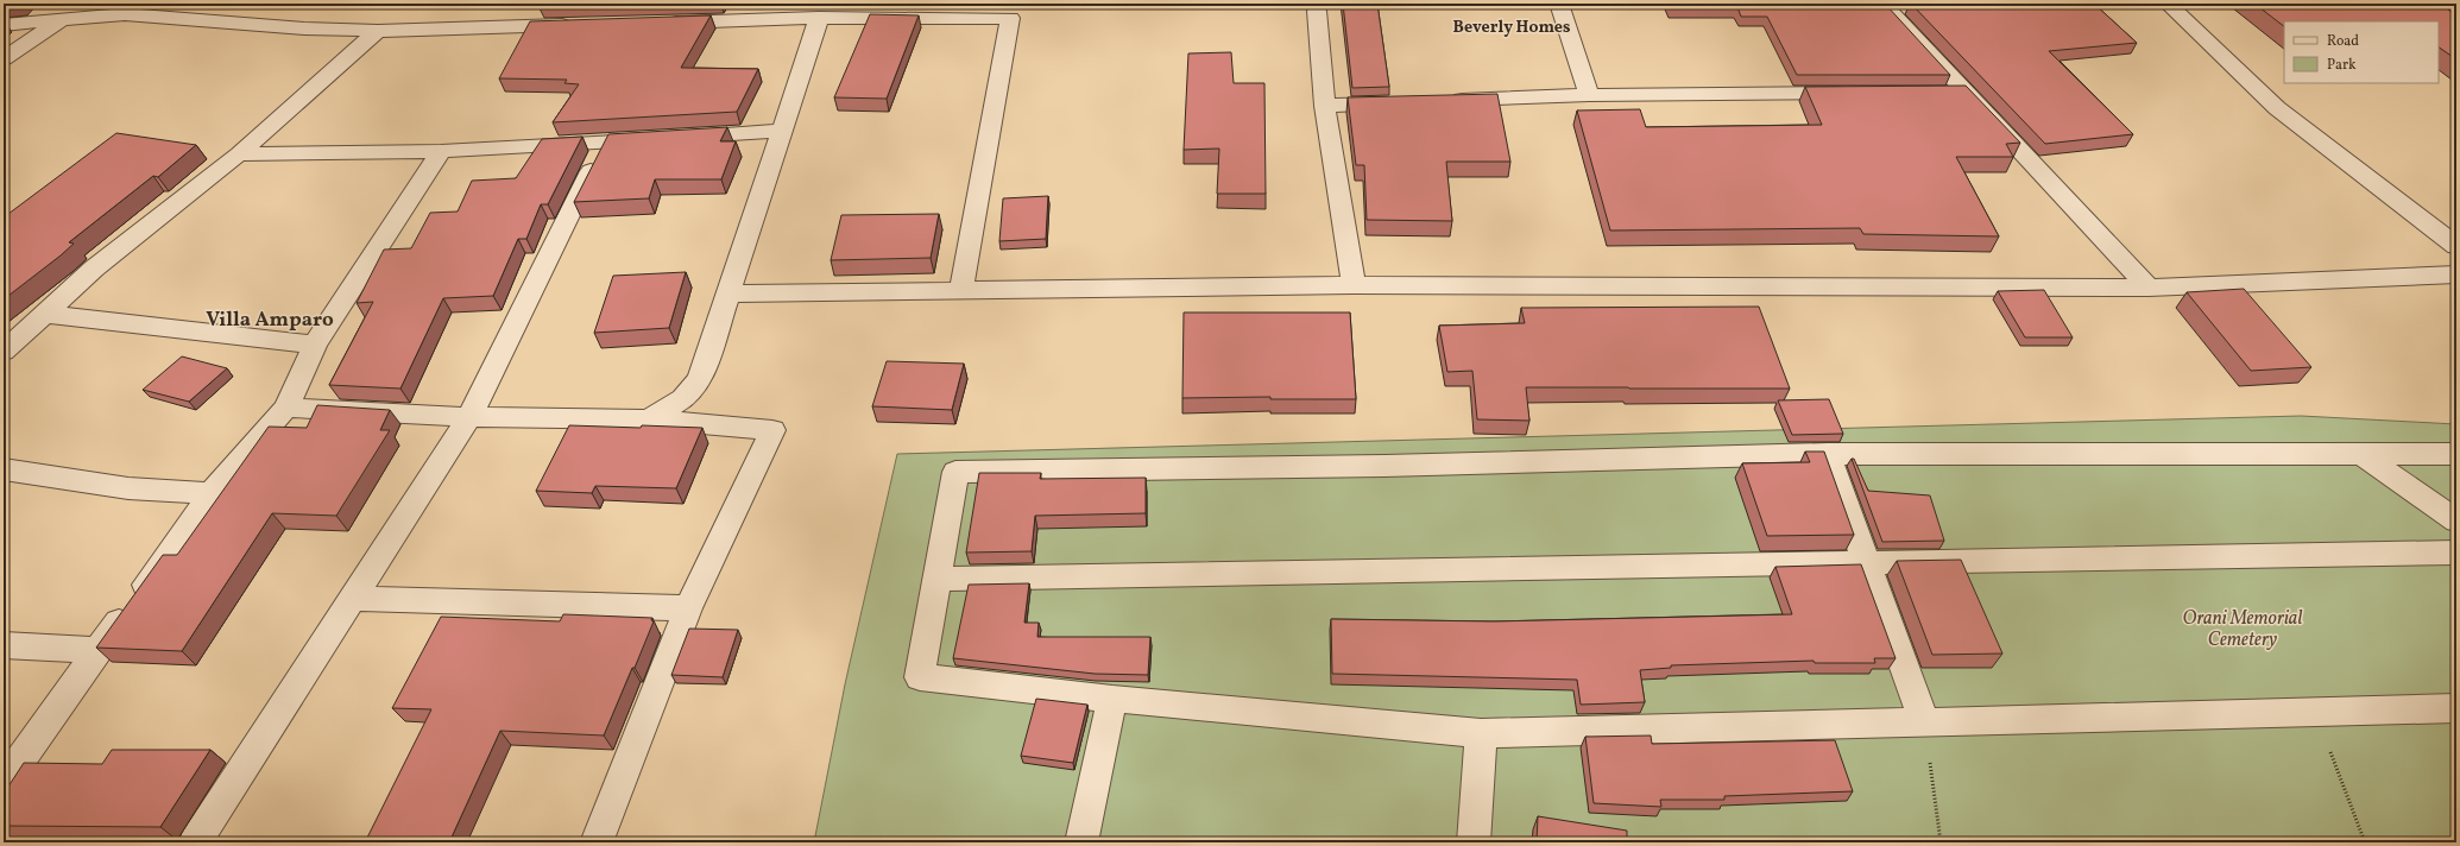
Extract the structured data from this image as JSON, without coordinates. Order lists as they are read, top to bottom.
{
  "districts": ["Beverly Homes", "Villa Amparo"],
  "parks": ["Orani Memorial Cemetery"],
  "legend": ["Road", "Park"]
}
